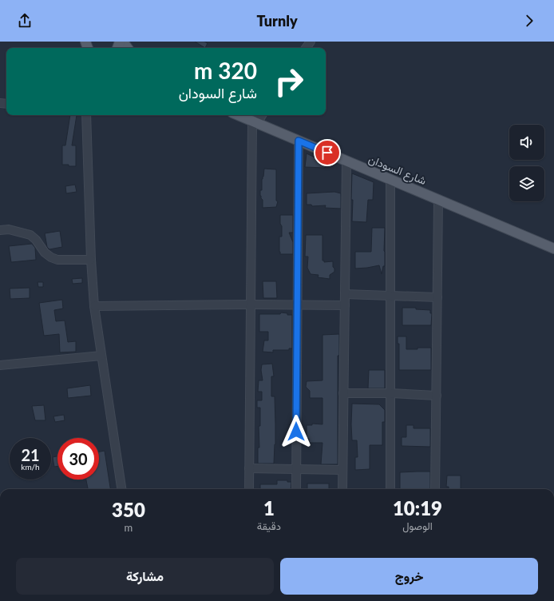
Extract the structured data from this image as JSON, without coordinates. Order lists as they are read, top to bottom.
{
  "streets": {
    "main road": ["شارع السودان"]
  },
  "page": {
    "header": "Turnly",
    "turn": ["320 m", "شارع السودان"],
    "speed": "21 km/h",
    "limit": "30",
    "eta": [
      "10:19",
      "الوصول",
      "1",
      "دقيقة",
      "350",
      "m"
    ],
    "buttons": ["خروج", "مشاركة"]
  }
}
